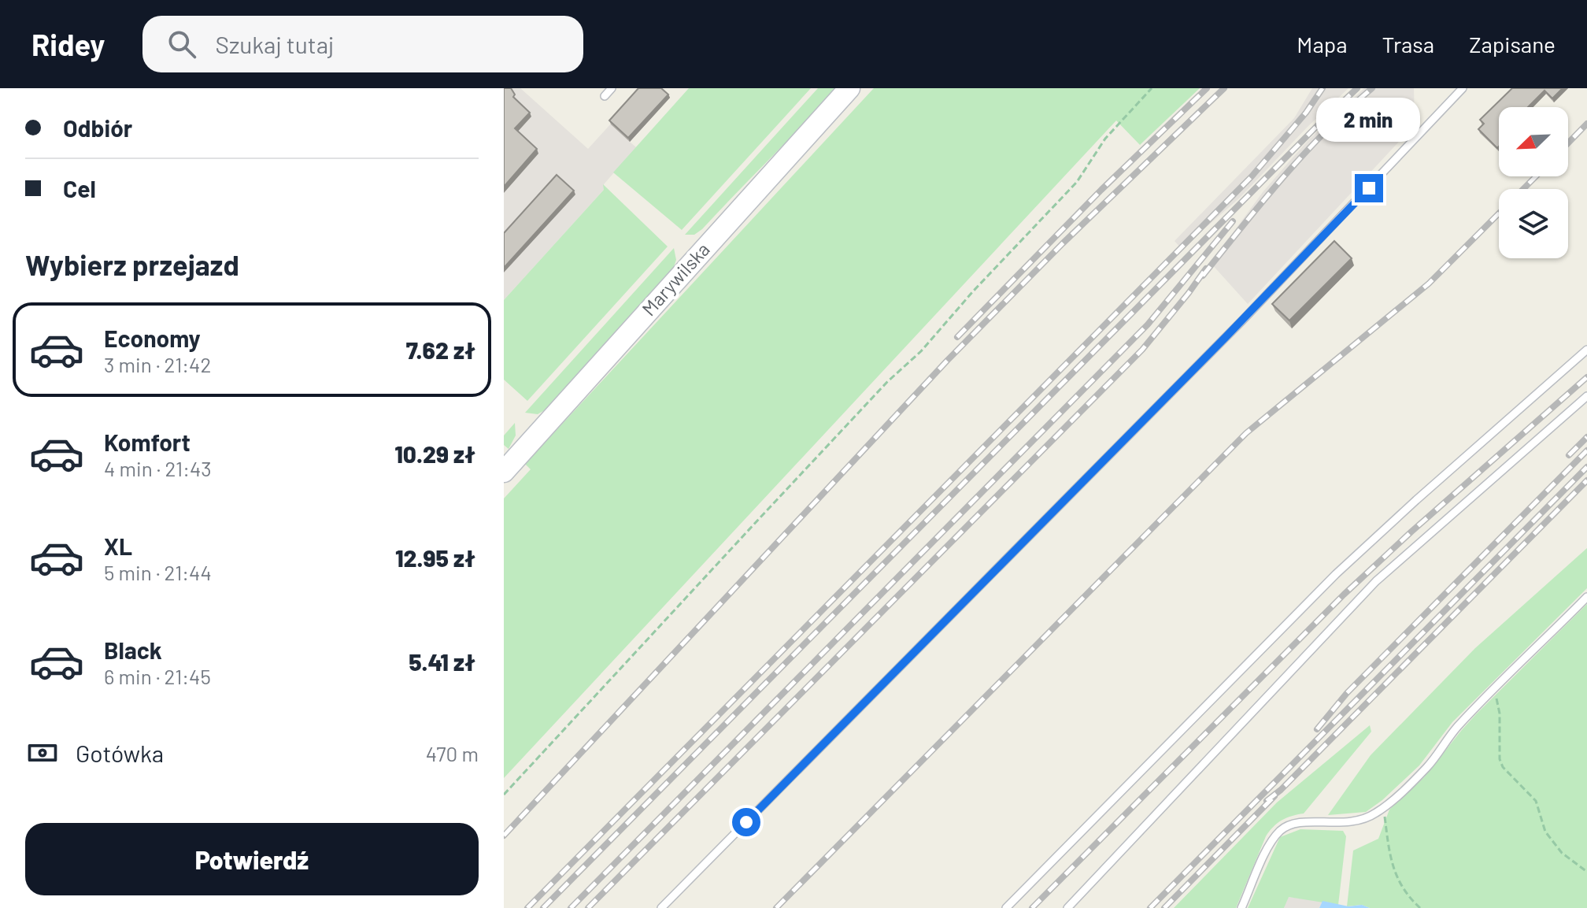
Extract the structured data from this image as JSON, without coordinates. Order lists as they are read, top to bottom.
{
  "streets": {
    "main road": ["Marywilska"]
  },
  "north": "bottom left",
  "page": {
    "header": "Ridey",
    "search": "Szukaj tutaj",
    "nav": ["Mapa", "Trasa", "Zapisane"],
    "banner": ["Odbiór", "Cel"],
    "bubble": "2 min",
    "heading": "Wybierz przejazd",
    "list": [
      {
        "name": "Economy",
        "note": "3 min · 21:42",
        "value": "7.62 zł"
      },
      {
        "name": "Komfort",
        "note": "4 min · 21:43",
        "value": "10.29 zł"
      },
      {
        "name": "XL",
        "note": "5 min · 21:44",
        "value": "12.95 zł"
      },
      {
        "name": "Black",
        "note": "6 min · 21:45",
        "value": "5.41 zł"
      }
    ],
    "pay": ["Gotówka", "470 m"],
    "buttons": "Potwierdź"
  }
}
